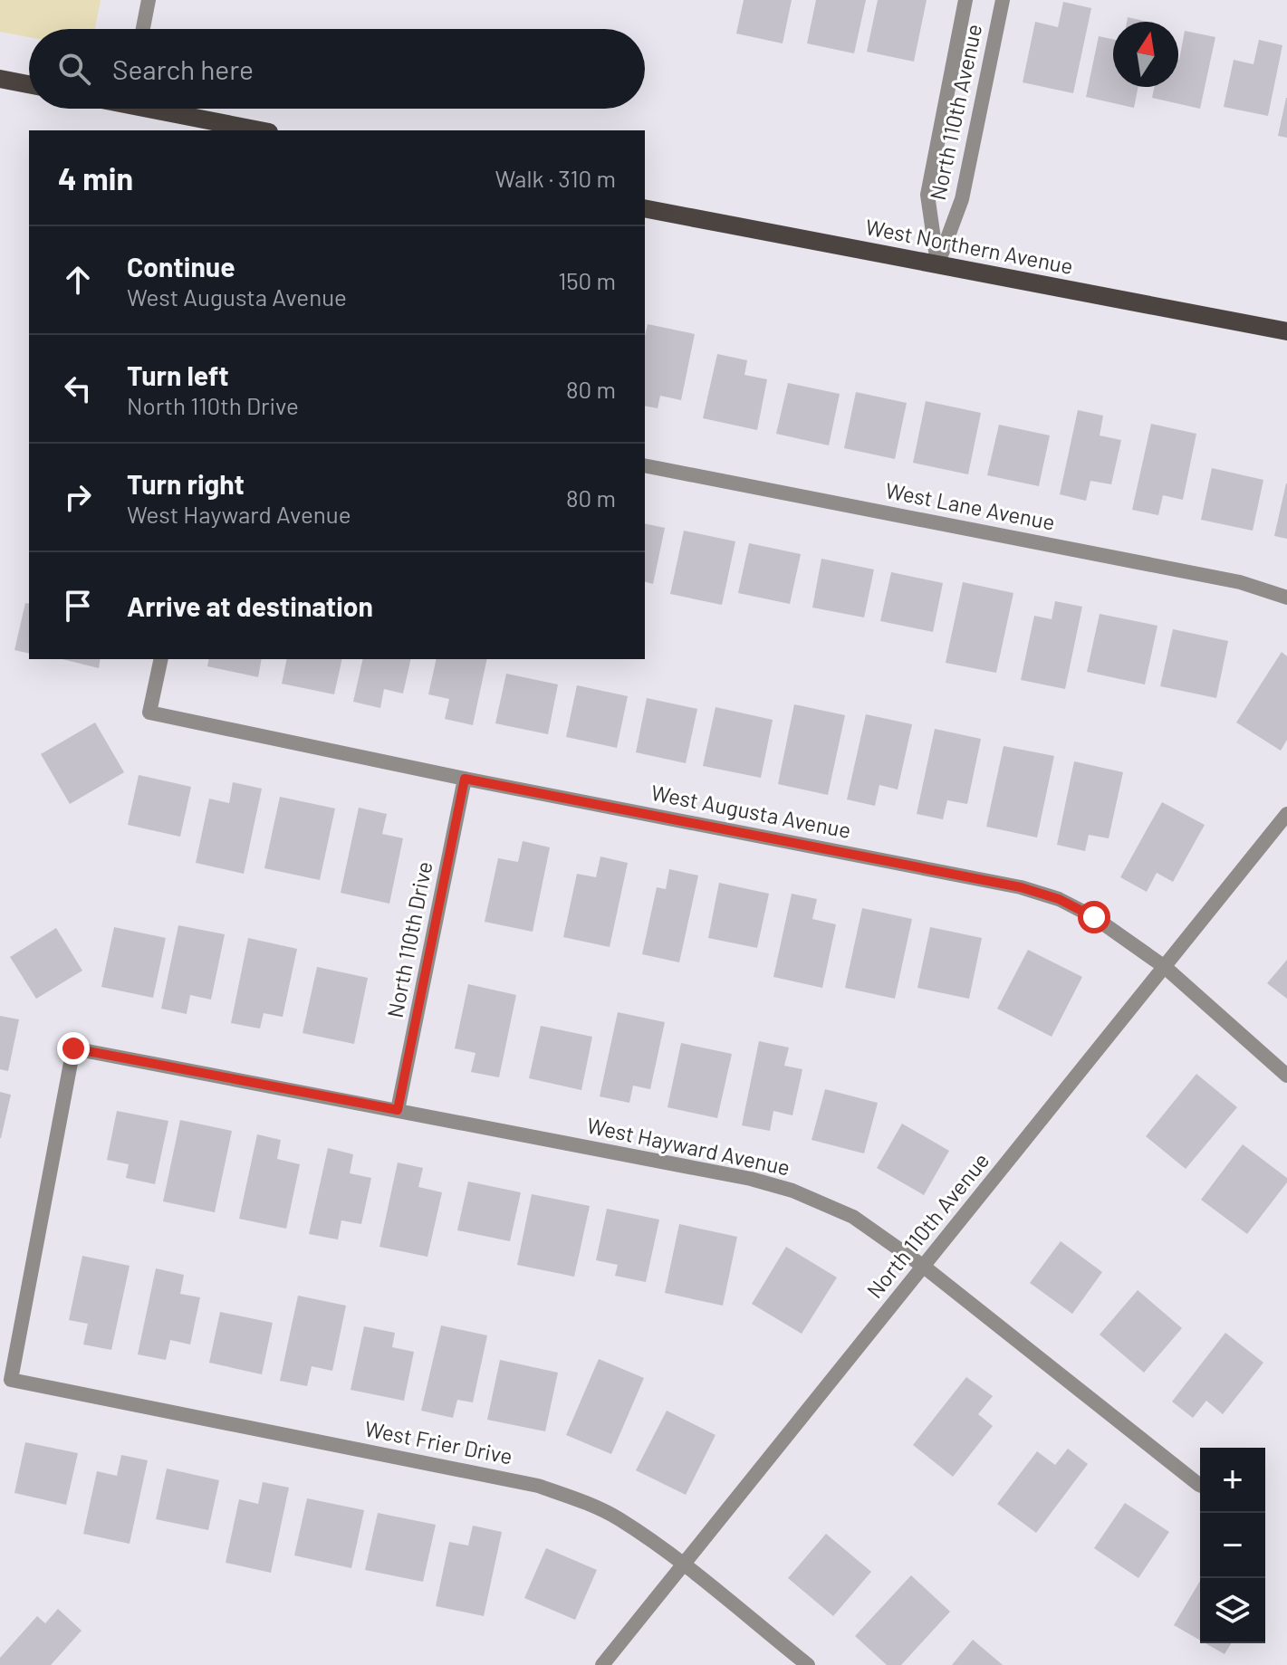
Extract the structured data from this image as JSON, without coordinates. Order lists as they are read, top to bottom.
{
  "streets": {
    "main road": ["West Northern Avenue"],
    "street": [
      "North 110th Avenue",
      "West Lane Avenue",
      "West Augusta Avenue",
      "North 110th Drive",
      "West Hayward Avenue",
      "West Frier Drive"
    ]
  },
  "crossings": [
    ["North 110th Avenue", "West Northern Avenue"],
    ["North 110th Avenue", "West Augusta Avenue"],
    ["North 110th Avenue", "West Hayward Avenue"],
    ["North 110th Avenue", "West Frier Drive"],
    ["West Augusta Avenue", "North 110th Drive"],
    ["North 110th Drive", "West Hayward Avenue"],
    ["West Hayward Avenue", "West Frier Drive"]
  ],
  "north": "top",
  "page": {
    "search": "Search here",
    "heading": ["4 min", "Walk · 310 m"],
    "list": [
      ["Continue", "West Augusta Avenue", "150 m"],
      ["Turn left", "North 110th Drive", "80 m"],
      ["Turn right", "West Hayward Avenue", "80 m"],
      "Arrive at destination"
    ],
    "map_buttons": ["+", "−"]
  }
}
